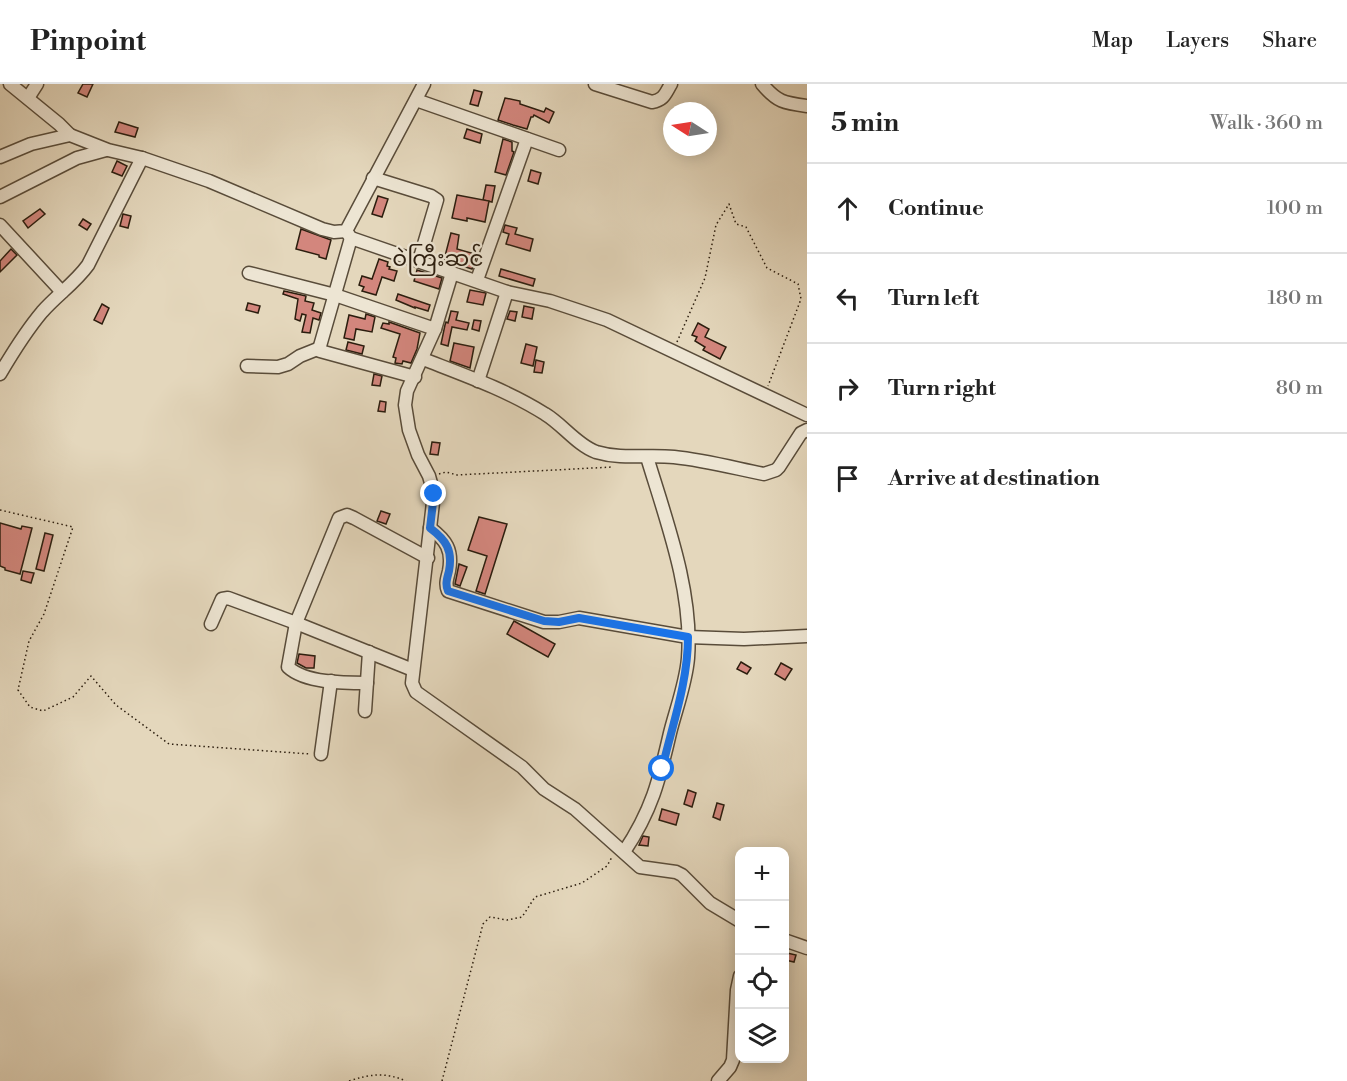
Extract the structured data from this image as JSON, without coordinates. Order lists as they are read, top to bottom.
{
  "districts": ["ဝဲကြီးဆင်"],
  "north": "left",
  "page": {
    "header": "Pinpoint",
    "nav": ["Map", "Layers", "Share"],
    "heading": ["5 min", "Walk · 360 m"],
    "list": [
      ["Continue", "100 m"],
      ["Turn left", "180 m"],
      ["Turn right", "80 m"],
      "Arrive at destination"
    ],
    "map_buttons": ["+", "−"]
  }
}
